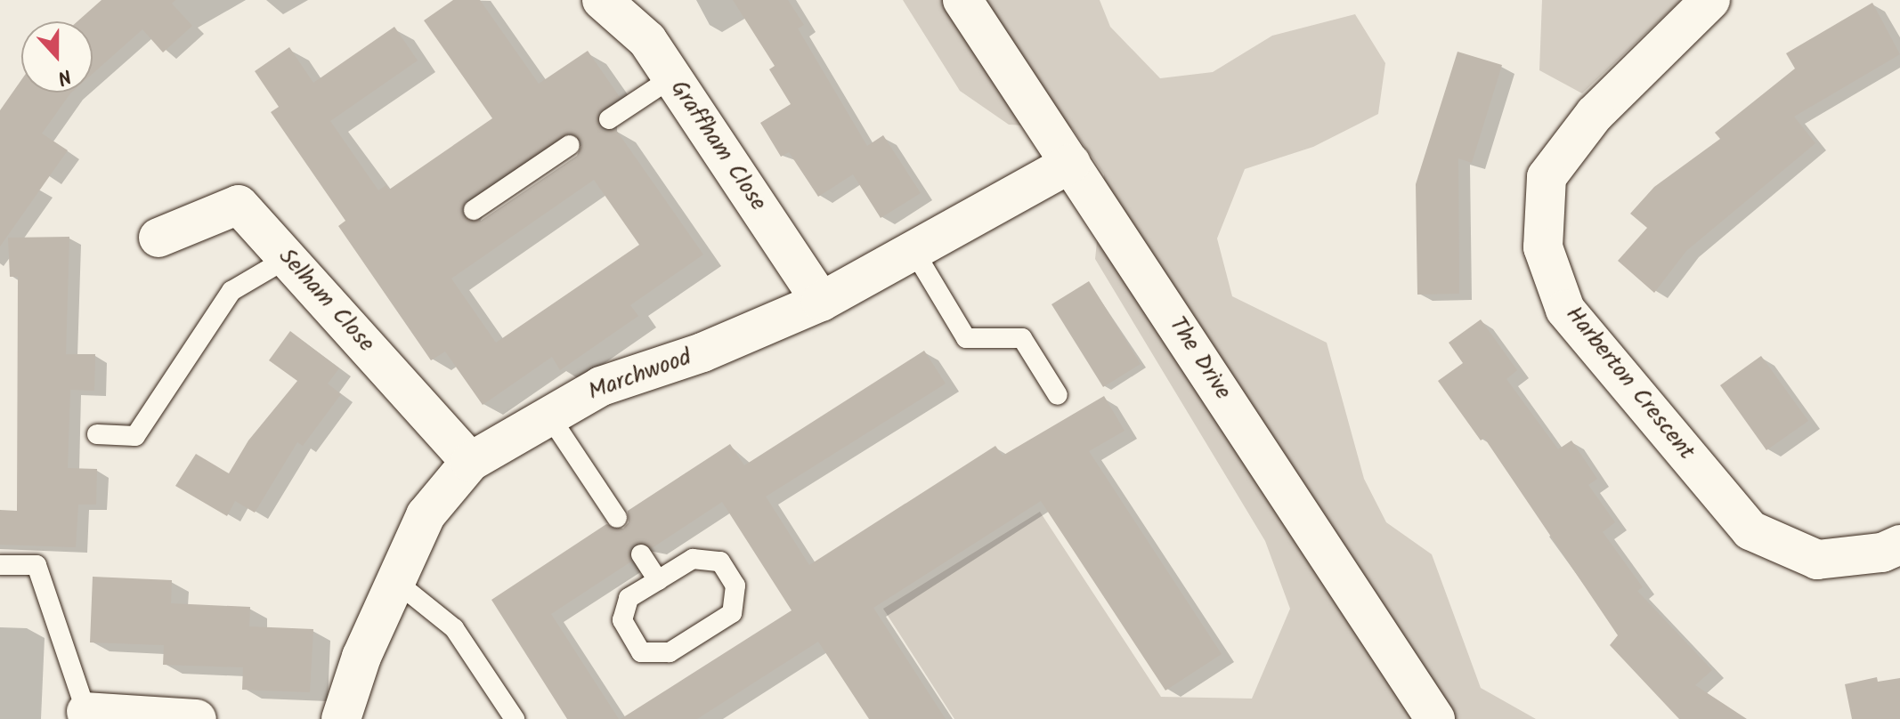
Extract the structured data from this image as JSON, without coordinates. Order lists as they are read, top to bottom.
{
  "streets": {
    "street": [
      "Graffham Close",
      "Selham Close",
      "The Drive",
      "Marchwood",
      "Harberton Crescent"
    ]
  },
  "crossings": [
    ["Graffham Close", "Marchwood"],
    ["Selham Close", "Marchwood"],
    ["The Drive", "Marchwood"]
  ],
  "north": "bottom"
}
